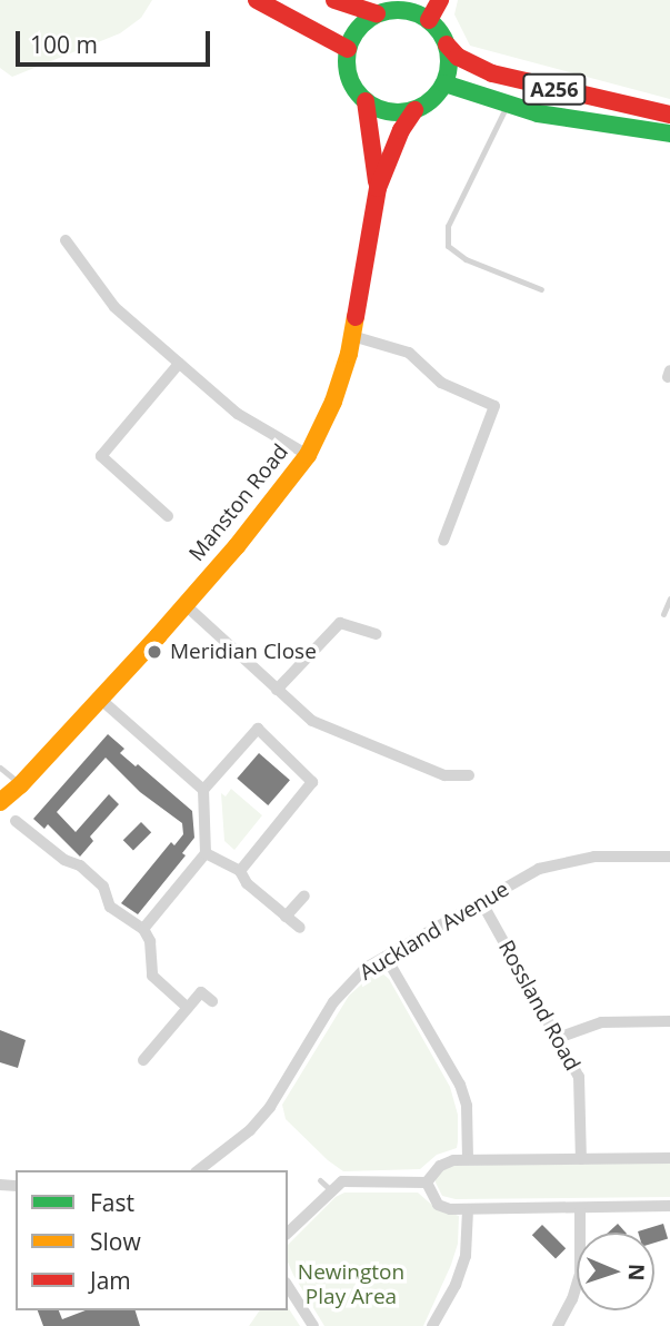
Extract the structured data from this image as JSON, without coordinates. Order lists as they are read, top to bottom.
{
  "streets": {
    "main road": ["A256", "Manston Road"],
    "street": ["Auckland Avenue", "Rossland Road"]
  },
  "crossings": [
    ["A256", "Manston Road"],
    ["Auckland Avenue", "Rossland Road"]
  ],
  "parks": ["Newington Play Area"],
  "places": ["Meridian Close"],
  "legend": ["Fast", "Slow", "Jam"],
  "scale_bar": "100 m",
  "north": "right"
}
